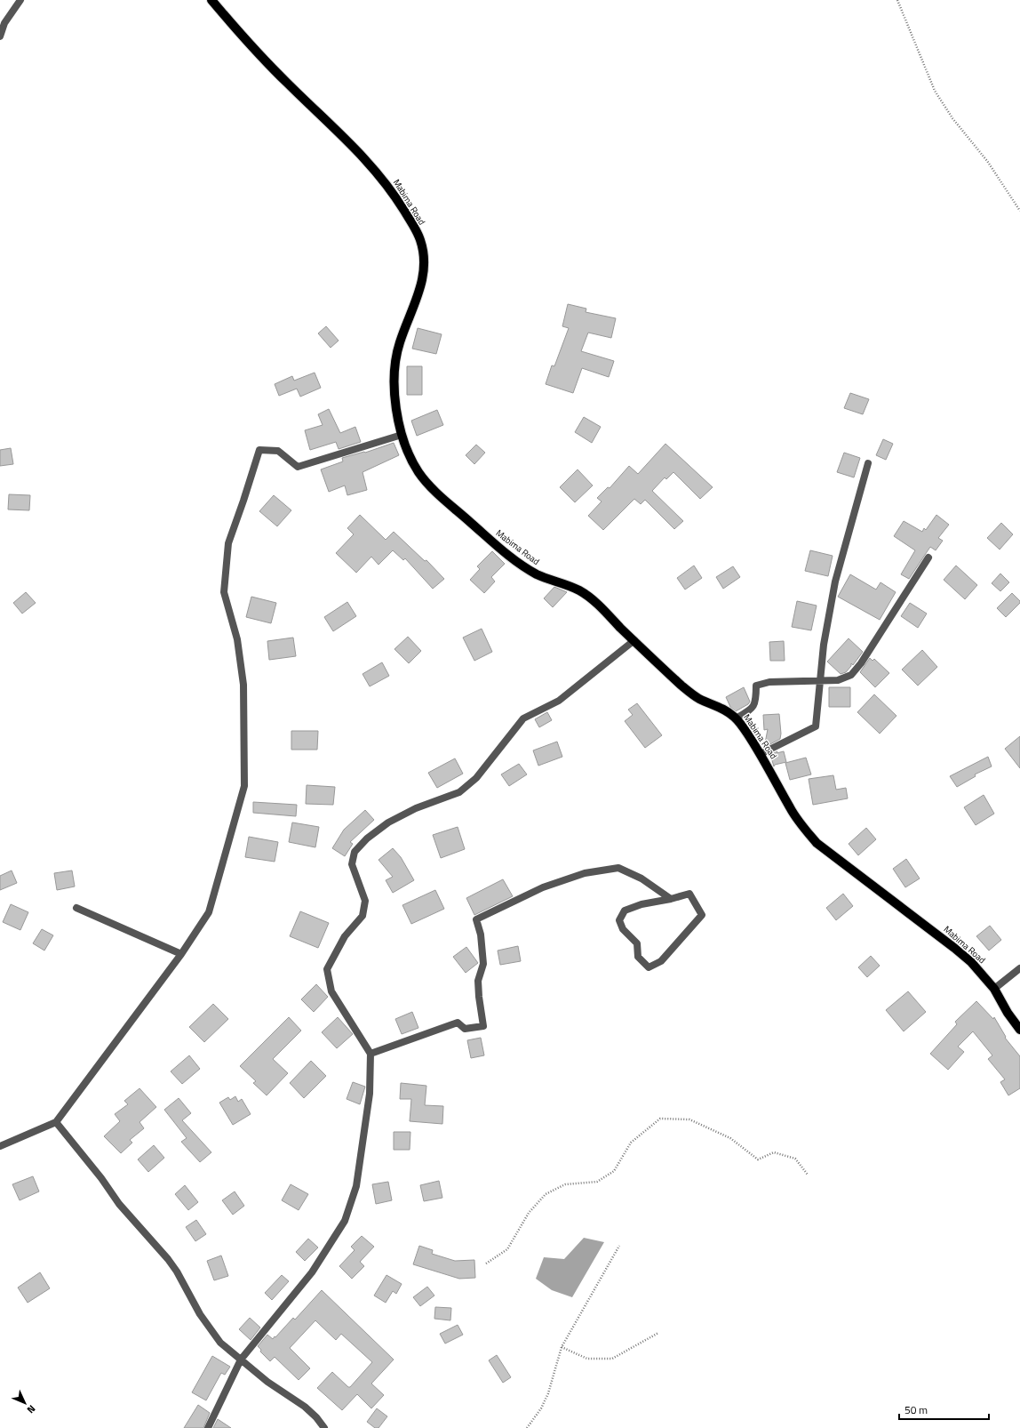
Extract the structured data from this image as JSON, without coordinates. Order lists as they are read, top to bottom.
{
  "streets": {
    "main road": ["Mabima Road"]
  },
  "scale_bar": "50 m",
  "north": "bottom right"
}
